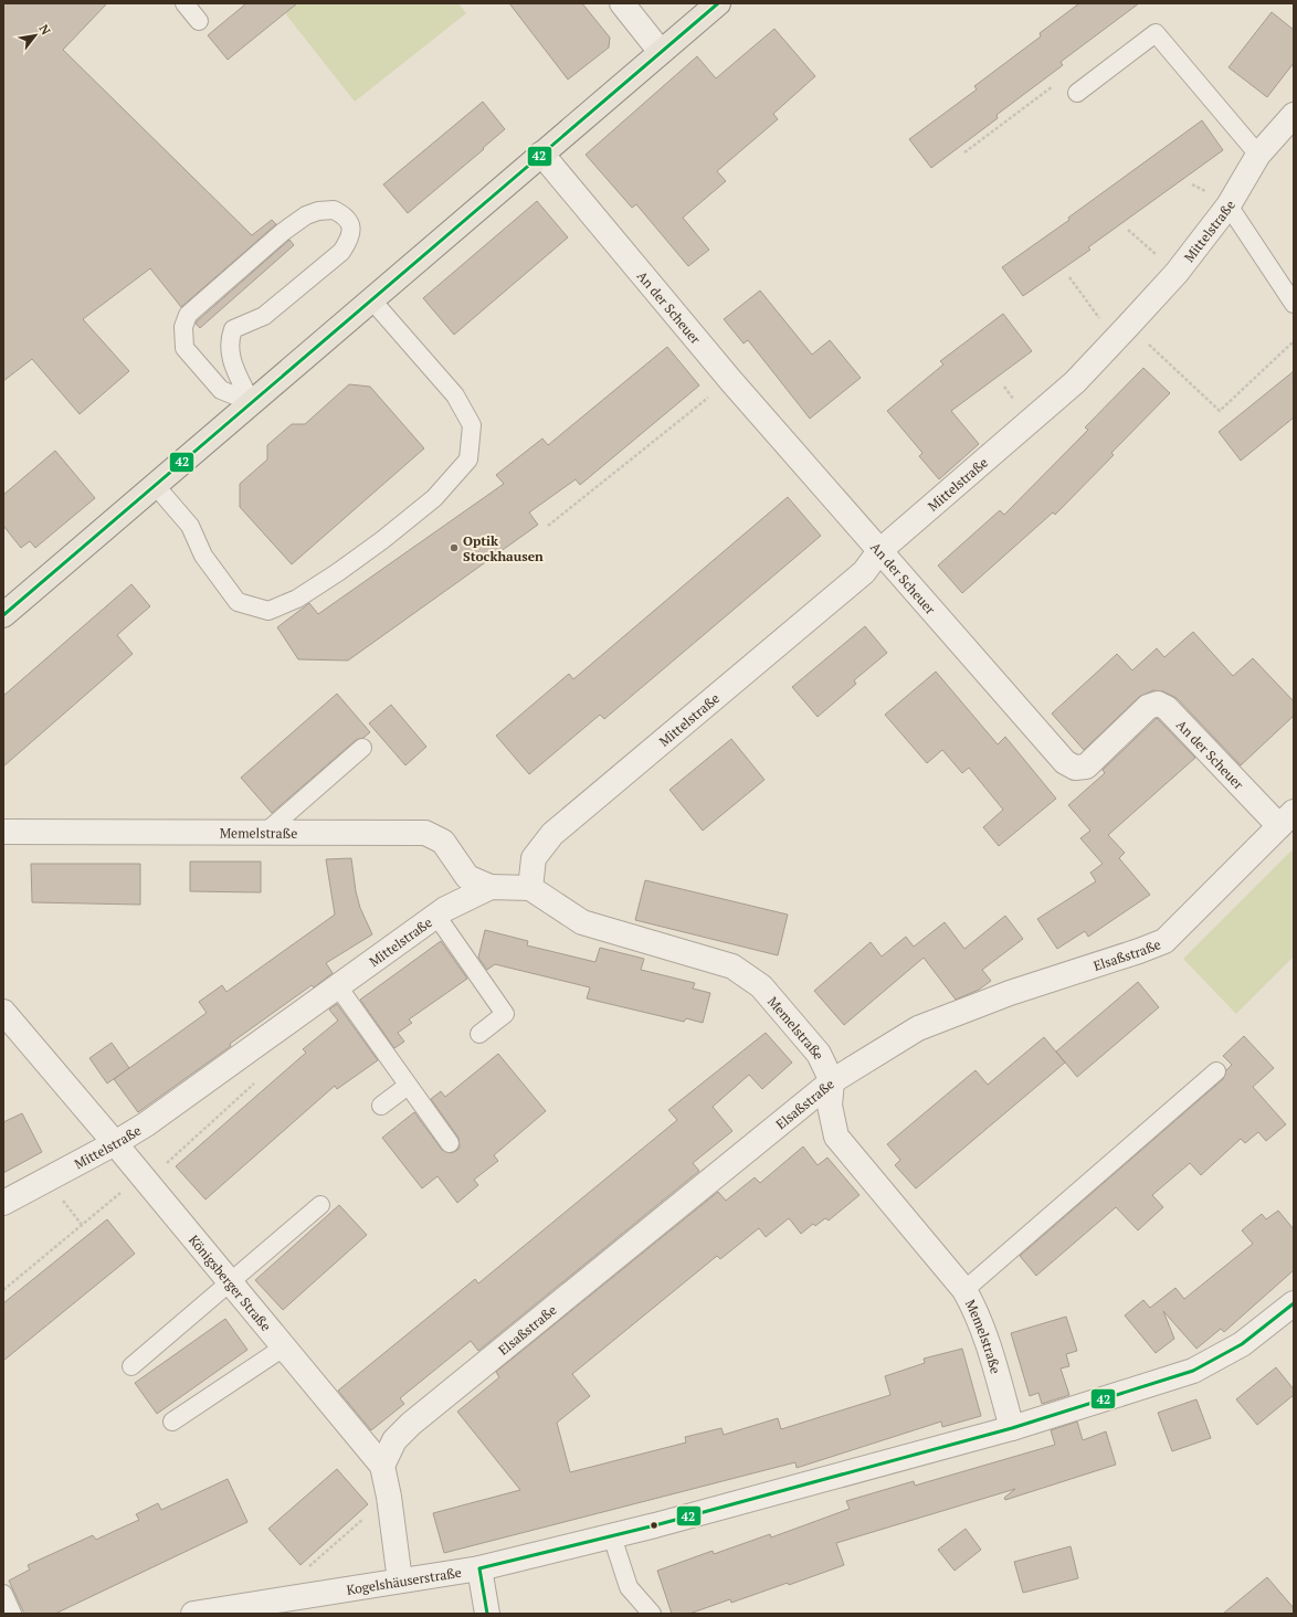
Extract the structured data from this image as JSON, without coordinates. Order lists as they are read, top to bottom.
{
  "streets": {
    "street": [
      "Mittelstraße",
      "An der Scheuer",
      "Memelstraße",
      "Elsaßstraße",
      "Königsberger Straße",
      "Kogelshäuserstraße"
    ]
  },
  "crossings": [
    ["Mittelstraße", "An der Scheuer"],
    ["Mittelstraße", "Memelstraße"],
    ["Mittelstraße", "Königsberger Straße"],
    ["An der Scheuer", "Elsaßstraße"],
    ["Memelstraße", "Elsaßstraße"],
    ["Memelstraße", "Kogelshäuserstraße"],
    ["Elsaßstraße", "Königsberger Straße"],
    ["Königsberger Straße", "Kogelshäuserstraße"]
  ],
  "places": ["Optik Stockhausen"],
  "lines": ["transit line 42"],
  "north": "top right"
}
